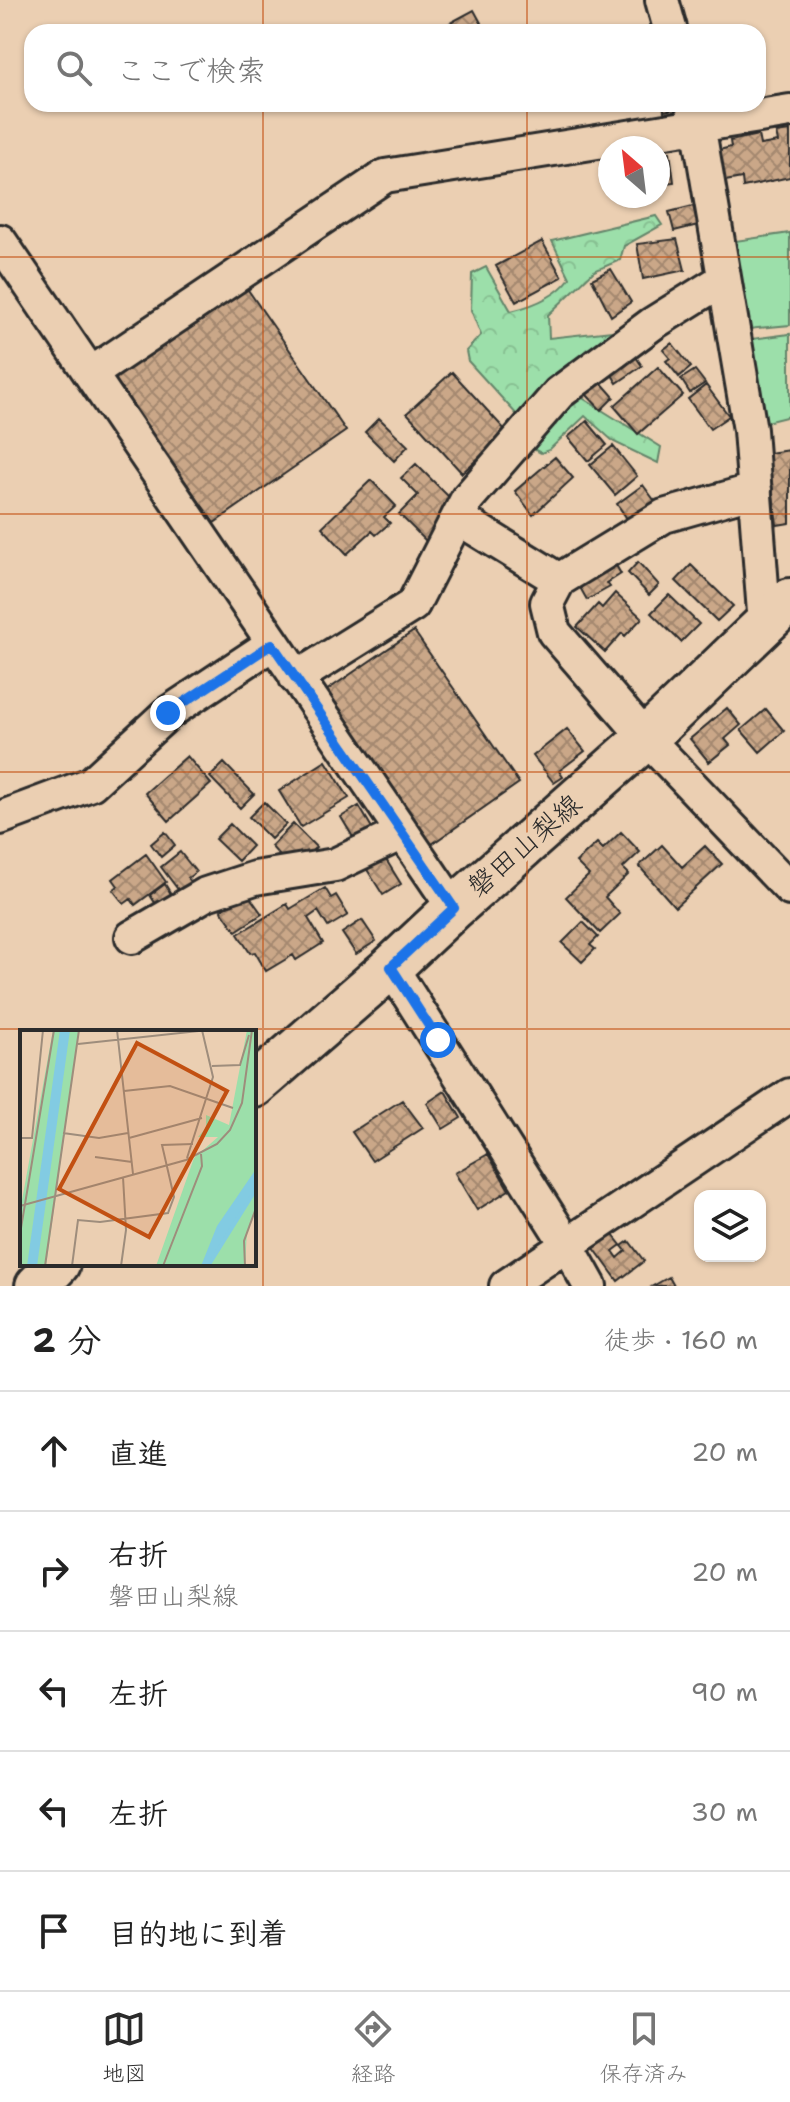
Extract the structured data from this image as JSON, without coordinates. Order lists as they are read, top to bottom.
{
  "streets": {
    "main road": ["磐田山梨線"]
  },
  "north": "top left",
  "page": {
    "search": "ここで検索",
    "heading": ["2 分", "徒歩 · 160 m"],
    "list": [
      ["直進", "20 m"],
      ["右折", "磐田山梨線", "20 m"],
      ["左折", "90 m"],
      ["左折", "30 m"],
      "目的地に到着"
    ],
    "nav": ["地図", "経路", "保存済み"]
  }
}
